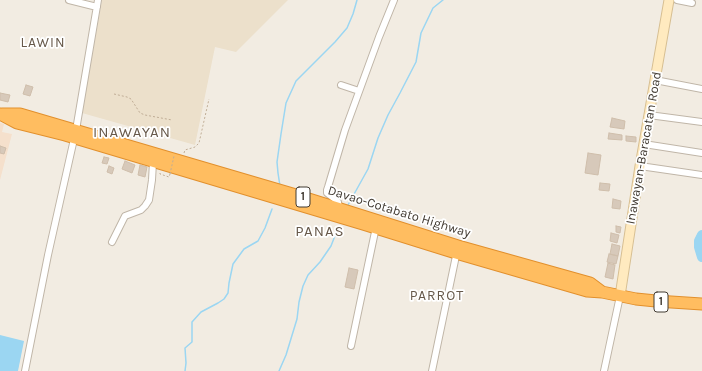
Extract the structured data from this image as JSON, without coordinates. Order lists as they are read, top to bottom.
{
  "streets": {
    "highway": ["1", "Davao-Cotabato Highway"],
    "main road": ["Inawayan-Baracatan Road"]
  },
  "crossings": [
    ["Inawayan-Baracatan Road", "Davao-Cotabato Highway"]
  ],
  "districts": [
    "LAWIN",
    "INAWAYAN",
    "PANAS",
    "PARROT"
  ]
}
